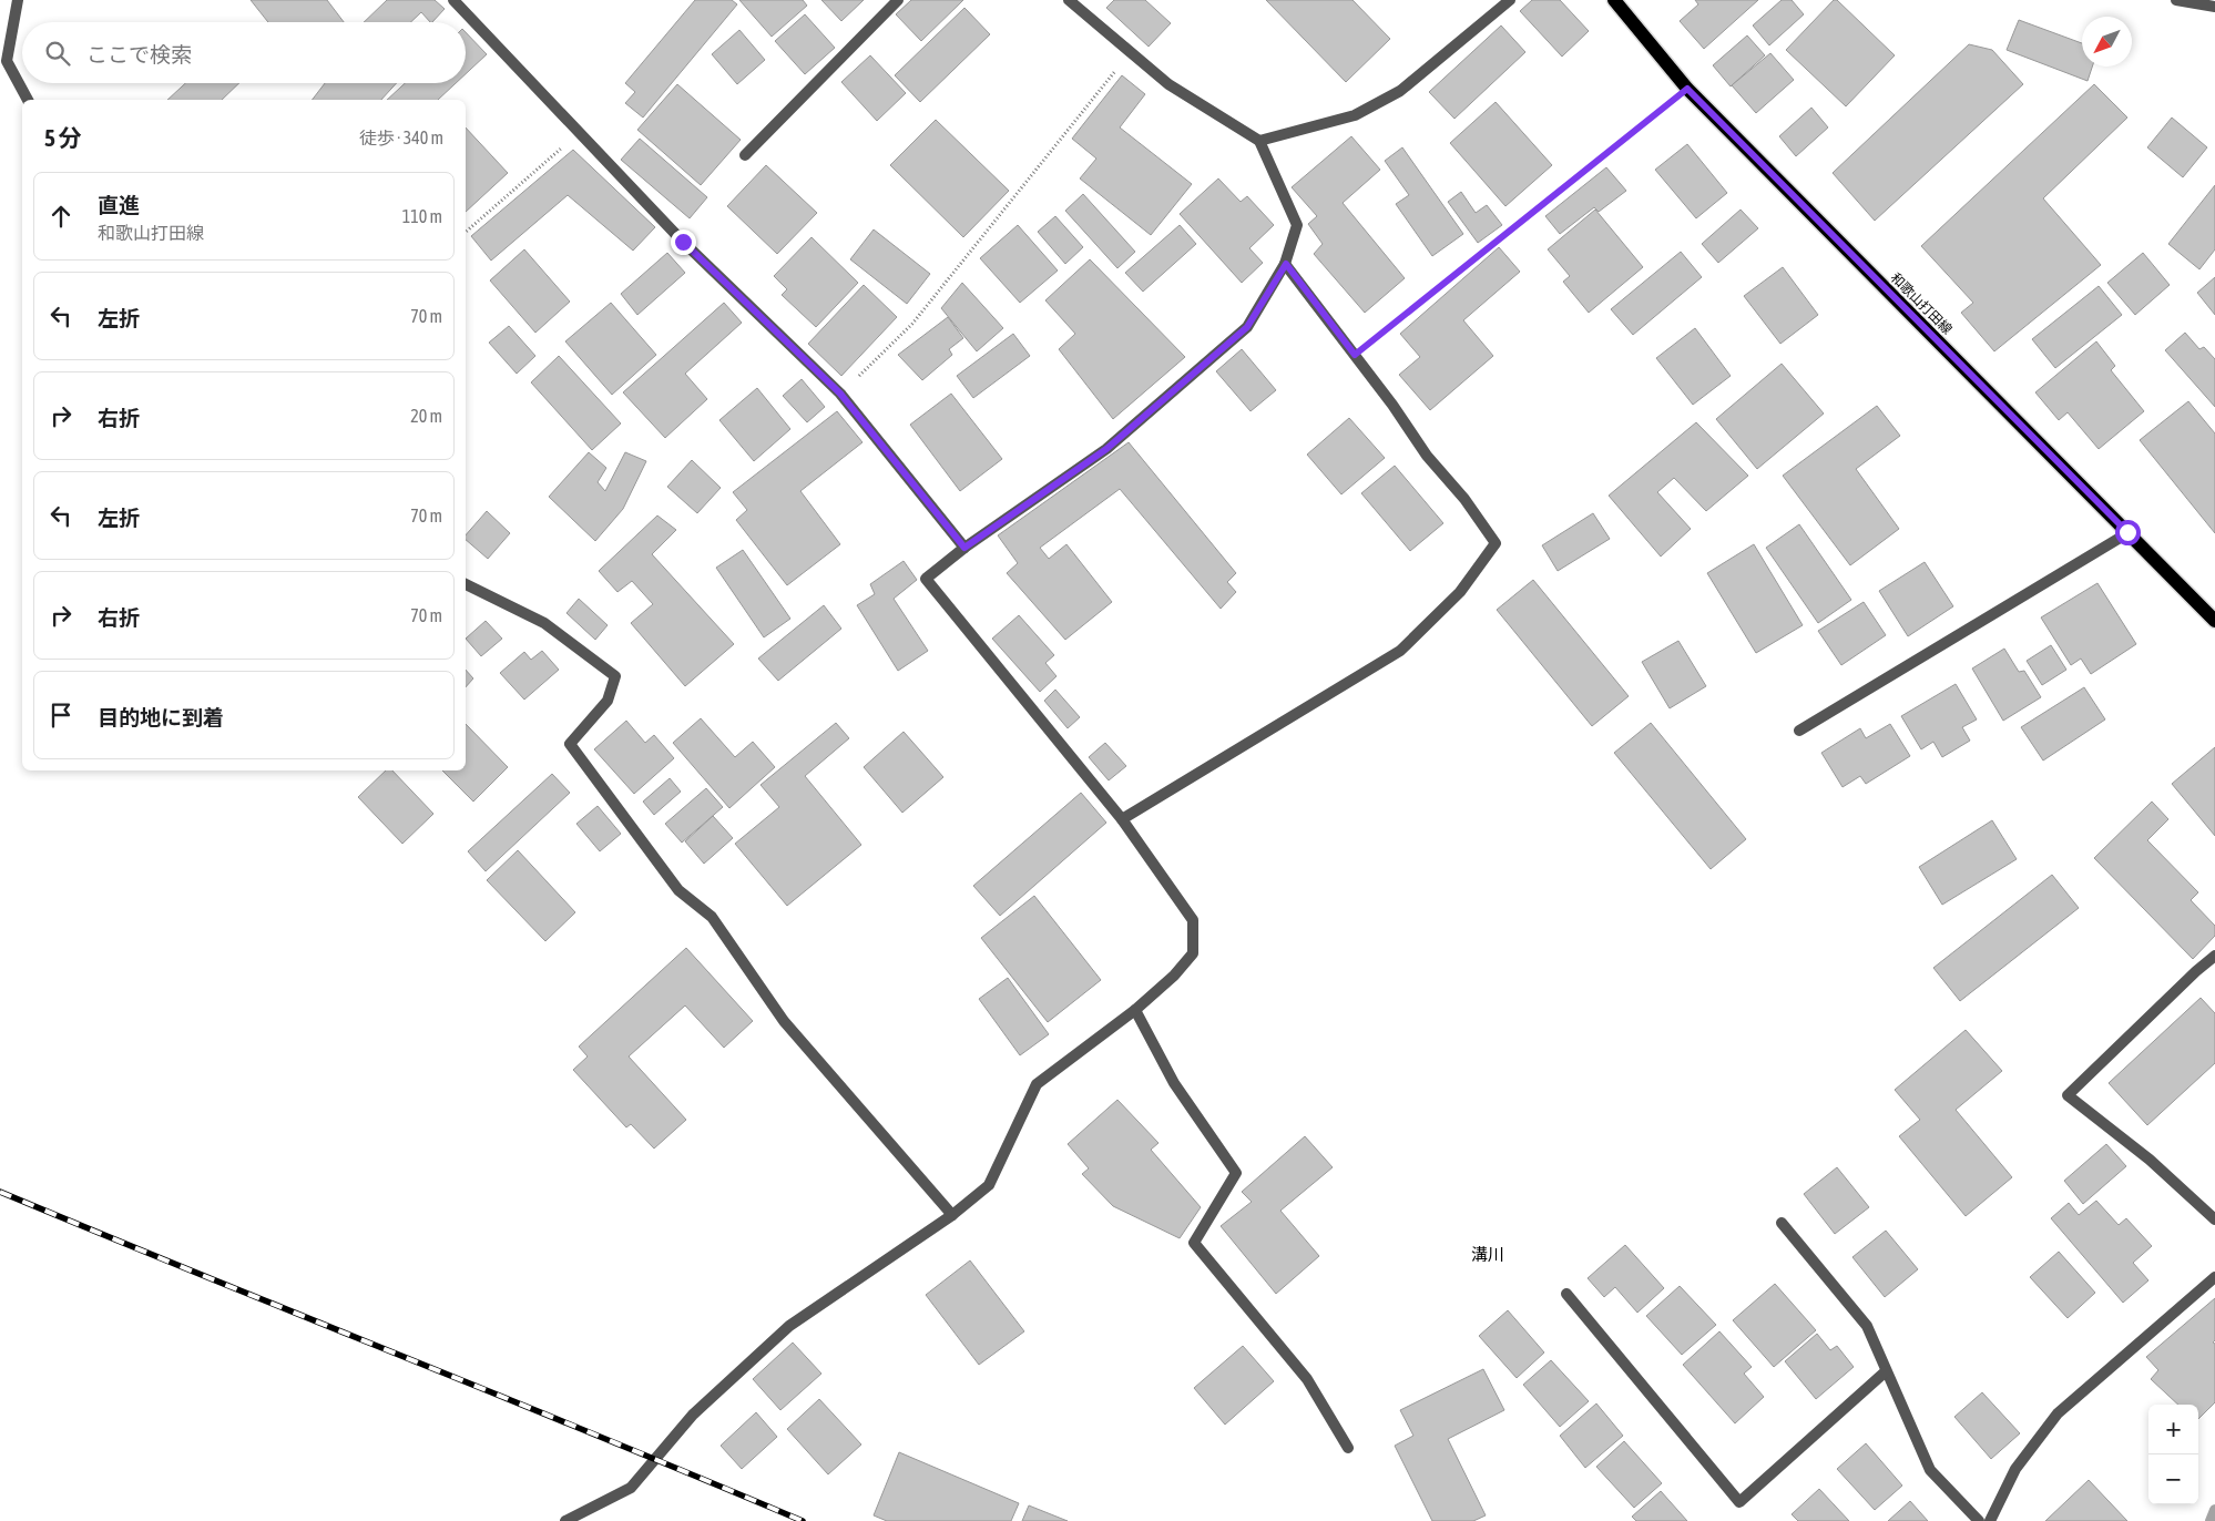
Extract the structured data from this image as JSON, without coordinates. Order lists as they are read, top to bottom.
{
  "streets": {
    "main road": ["和歌山打田線"]
  },
  "districts": ["溝川"],
  "north": "bottom left",
  "page": {
    "search": "ここで検索",
    "heading": ["5 分", "徒歩 · 340 m"],
    "list": [
      ["直進", "和歌山打田線", "110 m"],
      ["左折", "70 m"],
      ["右折", "20 m"],
      ["左折", "70 m"],
      ["右折", "70 m"],
      "目的地に到着"
    ],
    "map_buttons": ["+", "−"]
  }
}
